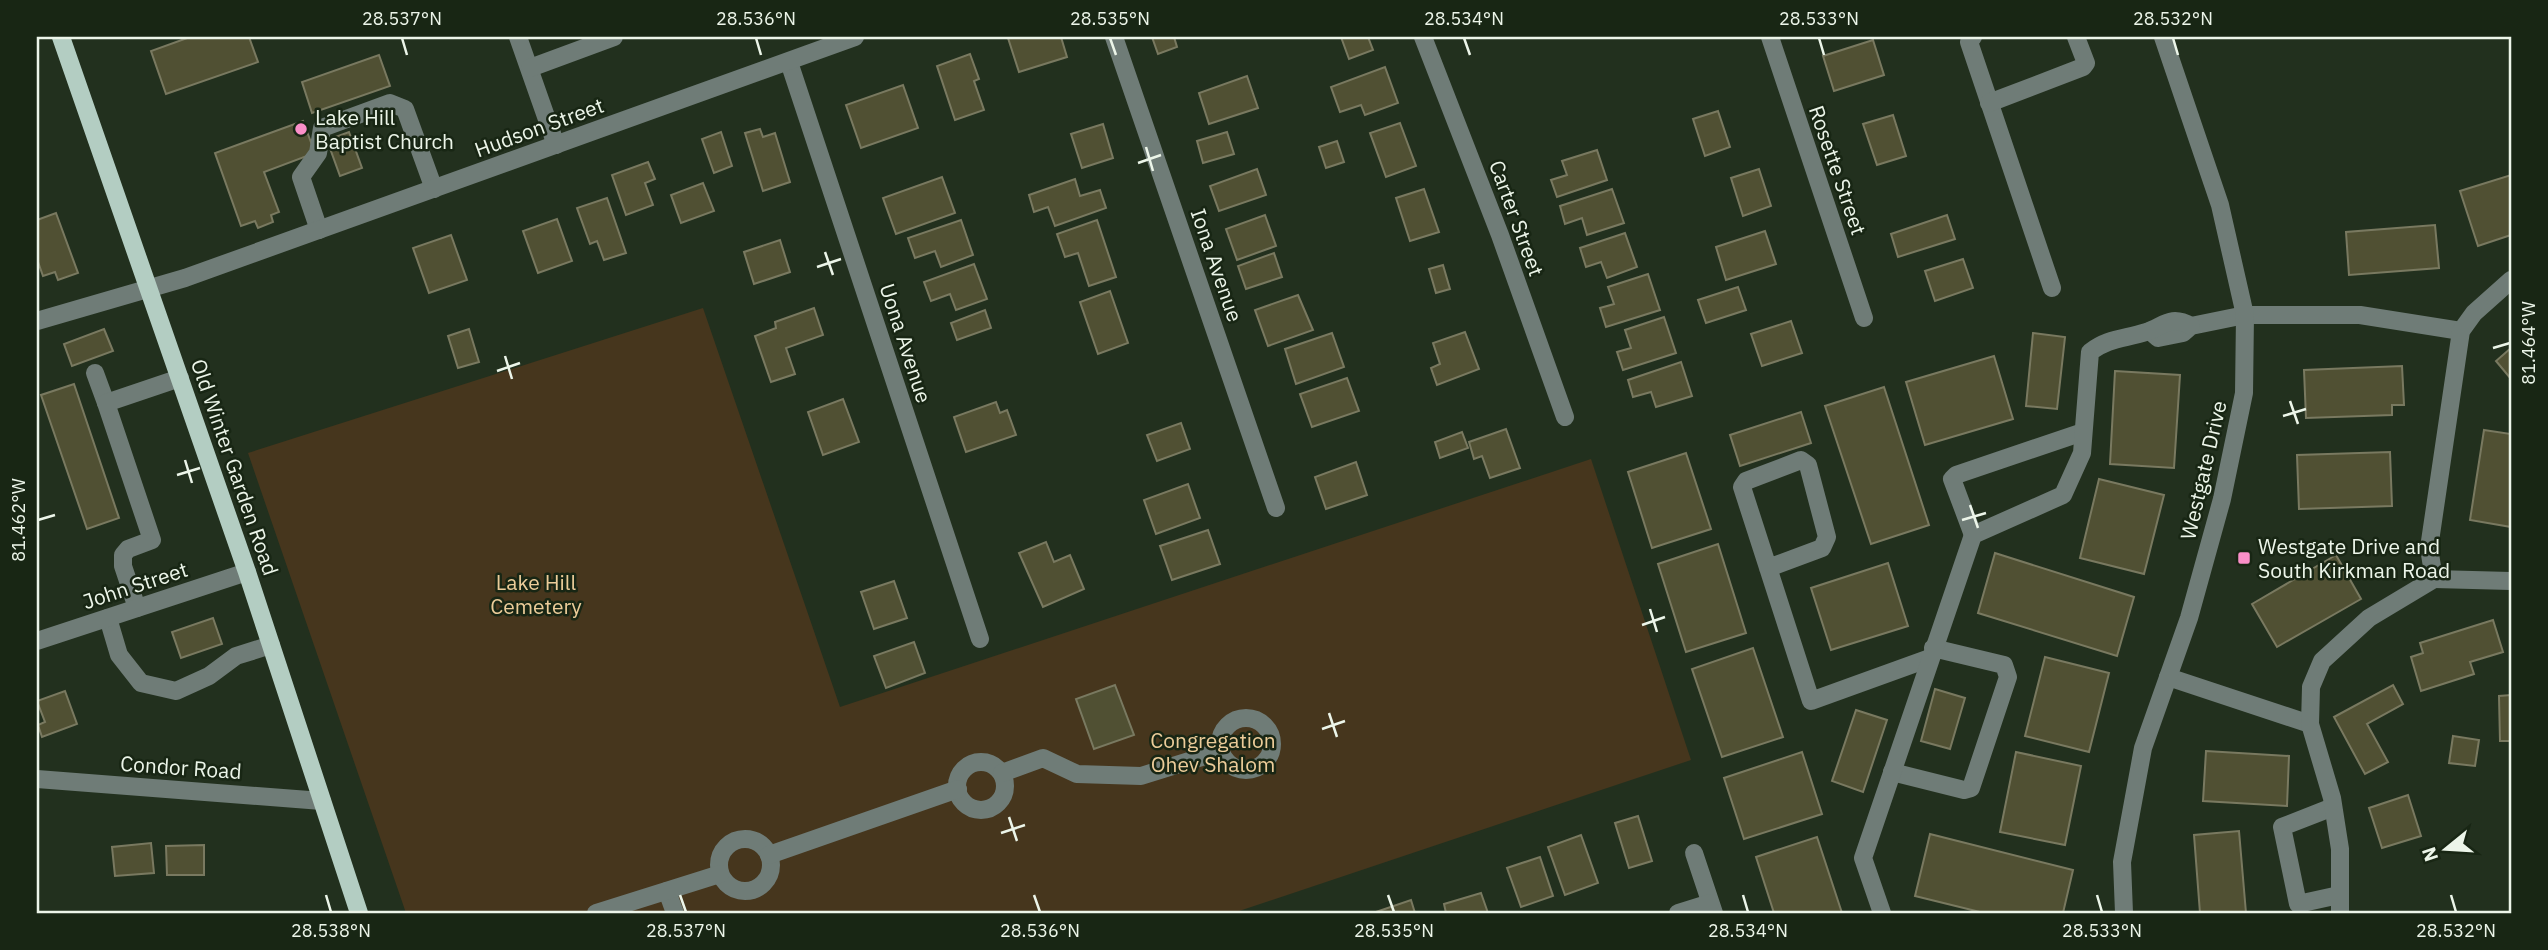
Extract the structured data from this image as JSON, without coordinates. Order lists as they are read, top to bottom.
{
  "streets": {
    "main road": ["Old Winter Garden Road"],
    "street": [
      "Hudson Street",
      "Rosette Street",
      "Carter Street",
      "Iona Avenue",
      "Uona Avenue",
      "Westgate Drive",
      "John Street",
      "Condor Road"
    ]
  },
  "crossings": [
    ["Hudson Street", "Uona Avenue"],
    ["Hudson Street", "Old Winter Garden Road"],
    ["Old Winter Garden Road", "John Street"],
    ["Old Winter Garden Road", "Condor Road"]
  ],
  "parks": ["Lake Hill Cemetery", "Congregation Ohev Shalom"],
  "places": {
    "other": ["Lake Hill Baptist Church"],
    "transit": ["Westgate Drive and South Kirkman Road"]
  },
  "north": "left",
  "coordinates": [
    "28.537°N",
    "28.536°N",
    "28.535°N",
    "28.534°N",
    "28.533°N",
    "28.532°N",
    "81.464°W",
    "81.462°W",
    "28.538°N"
  ]
}
